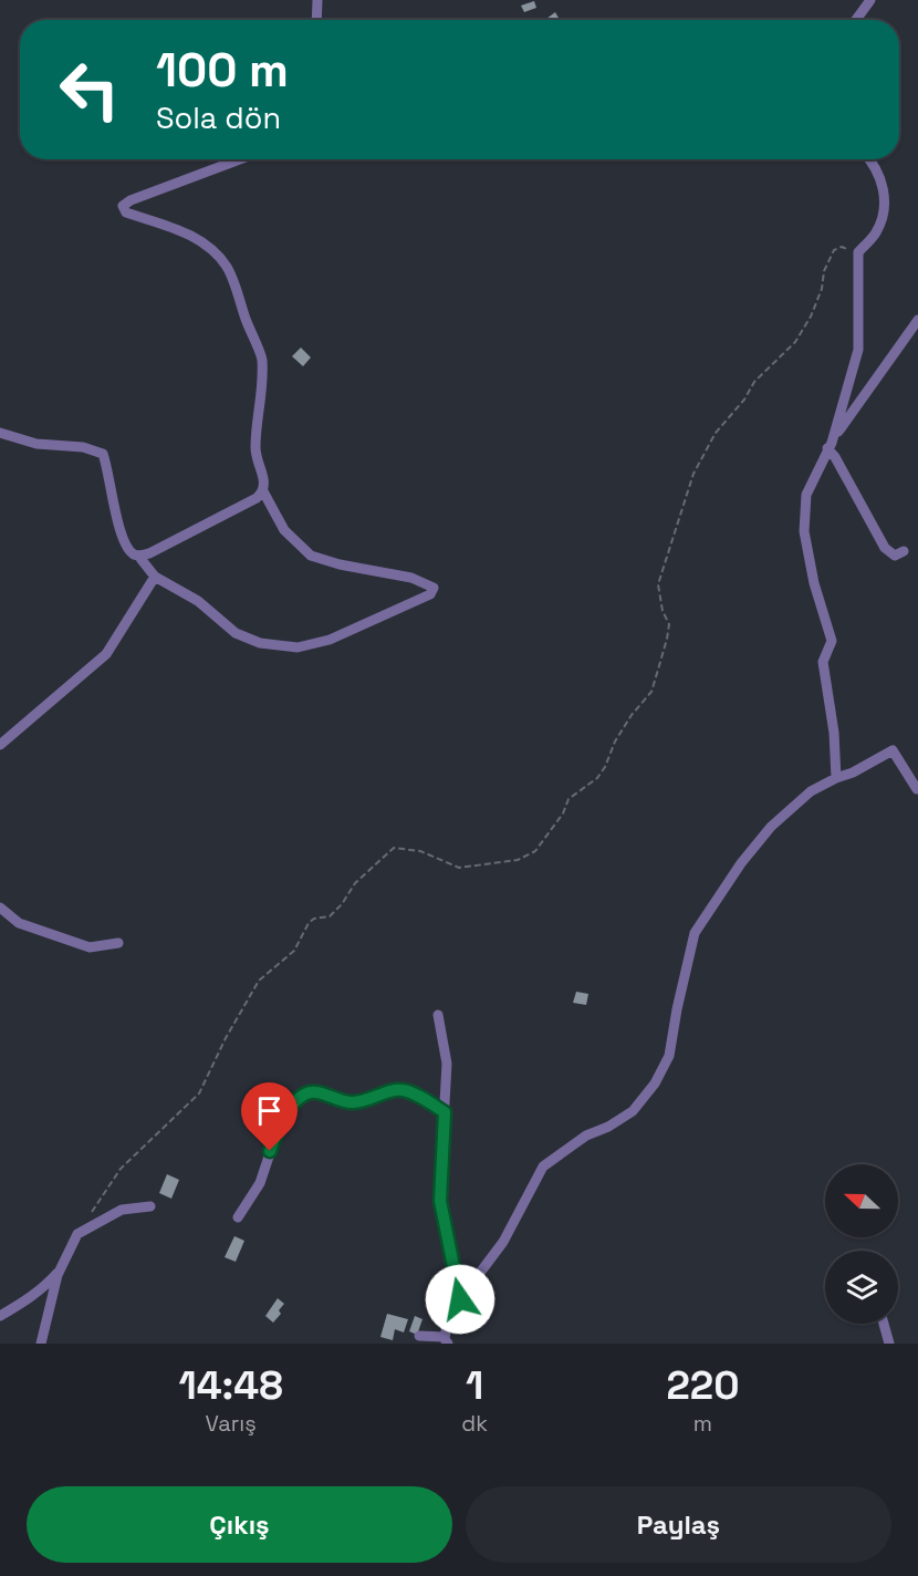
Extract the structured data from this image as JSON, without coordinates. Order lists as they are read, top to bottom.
{
  "north": "left",
  "page": {
    "turn": ["100 m", "Sola dön"],
    "eta": [
      "14:48",
      "Varış",
      "1",
      "dk",
      "220",
      "m"
    ],
    "buttons": ["Çıkış", "Paylaş"]
  }
}
